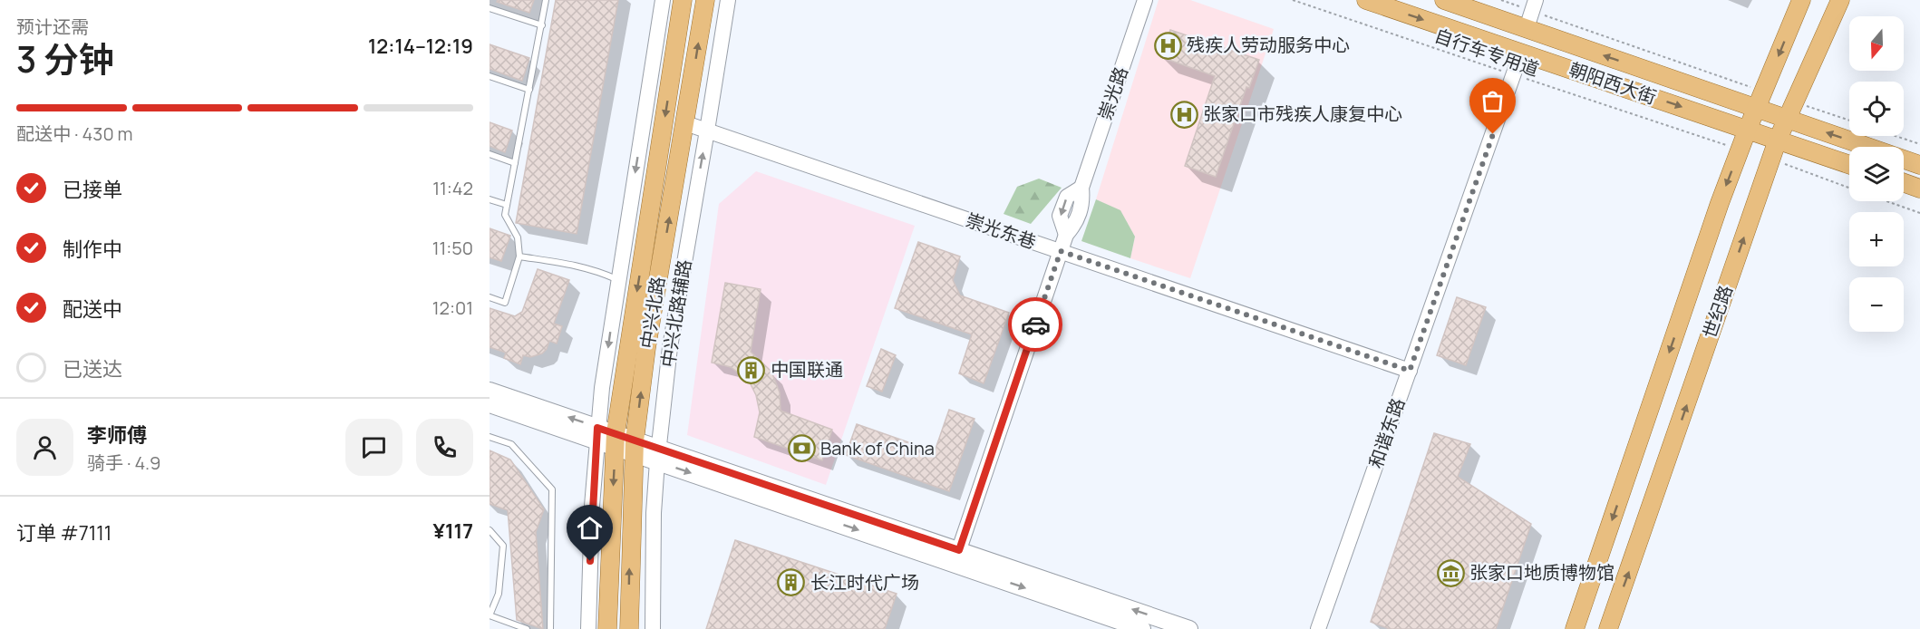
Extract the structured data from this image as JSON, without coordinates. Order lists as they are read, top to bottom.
{
  "streets": {
    "main road": ["朝阳西大街", "世纪路", "中兴北路"],
    "street": [
      "崇光路",
      "崇光东巷",
      "中兴北路辅路",
      "和谐东路"
    ],
    "path": ["自行车专用道"]
  },
  "crossings": [
    ["自行车专用道", "世纪路"],
    ["自行车专用道", "和谐东路"],
    ["朝阳西大街", "世纪路"],
    ["朝阳西大街", "和谐东路"],
    ["崇光路", "崇光东巷"],
    ["崇光东巷", "中兴北路"],
    ["崇光东巷", "中兴北路辅路"],
    ["崇光东巷", "和谐东路"]
  ],
  "places": {
    "hospital": ["残疾人劳动服务中心", "张家口市残疾人康复中心"],
    "building": ["中国联通", "长江时代广场"],
    "bank": ["Bank of China"],
    "museum": ["张家口地质博物馆"]
  },
  "north": "bottom",
  "page": {
    "heading": ["3 分钟", "预计还需", "12:14–12:19"],
    "panel": [
      "李师傅",
      "骑手 · 4.9",
      "订单 #7111",
      "¥117"
    ],
    "map_buttons": ["+", "−"],
    "bar": "配送中 · 430 m",
    "list": [
      ["已接单", "11:42"],
      ["制作中", "11:50"],
      ["配送中", "12:01"],
      "已送达"
    ]
  }
}
